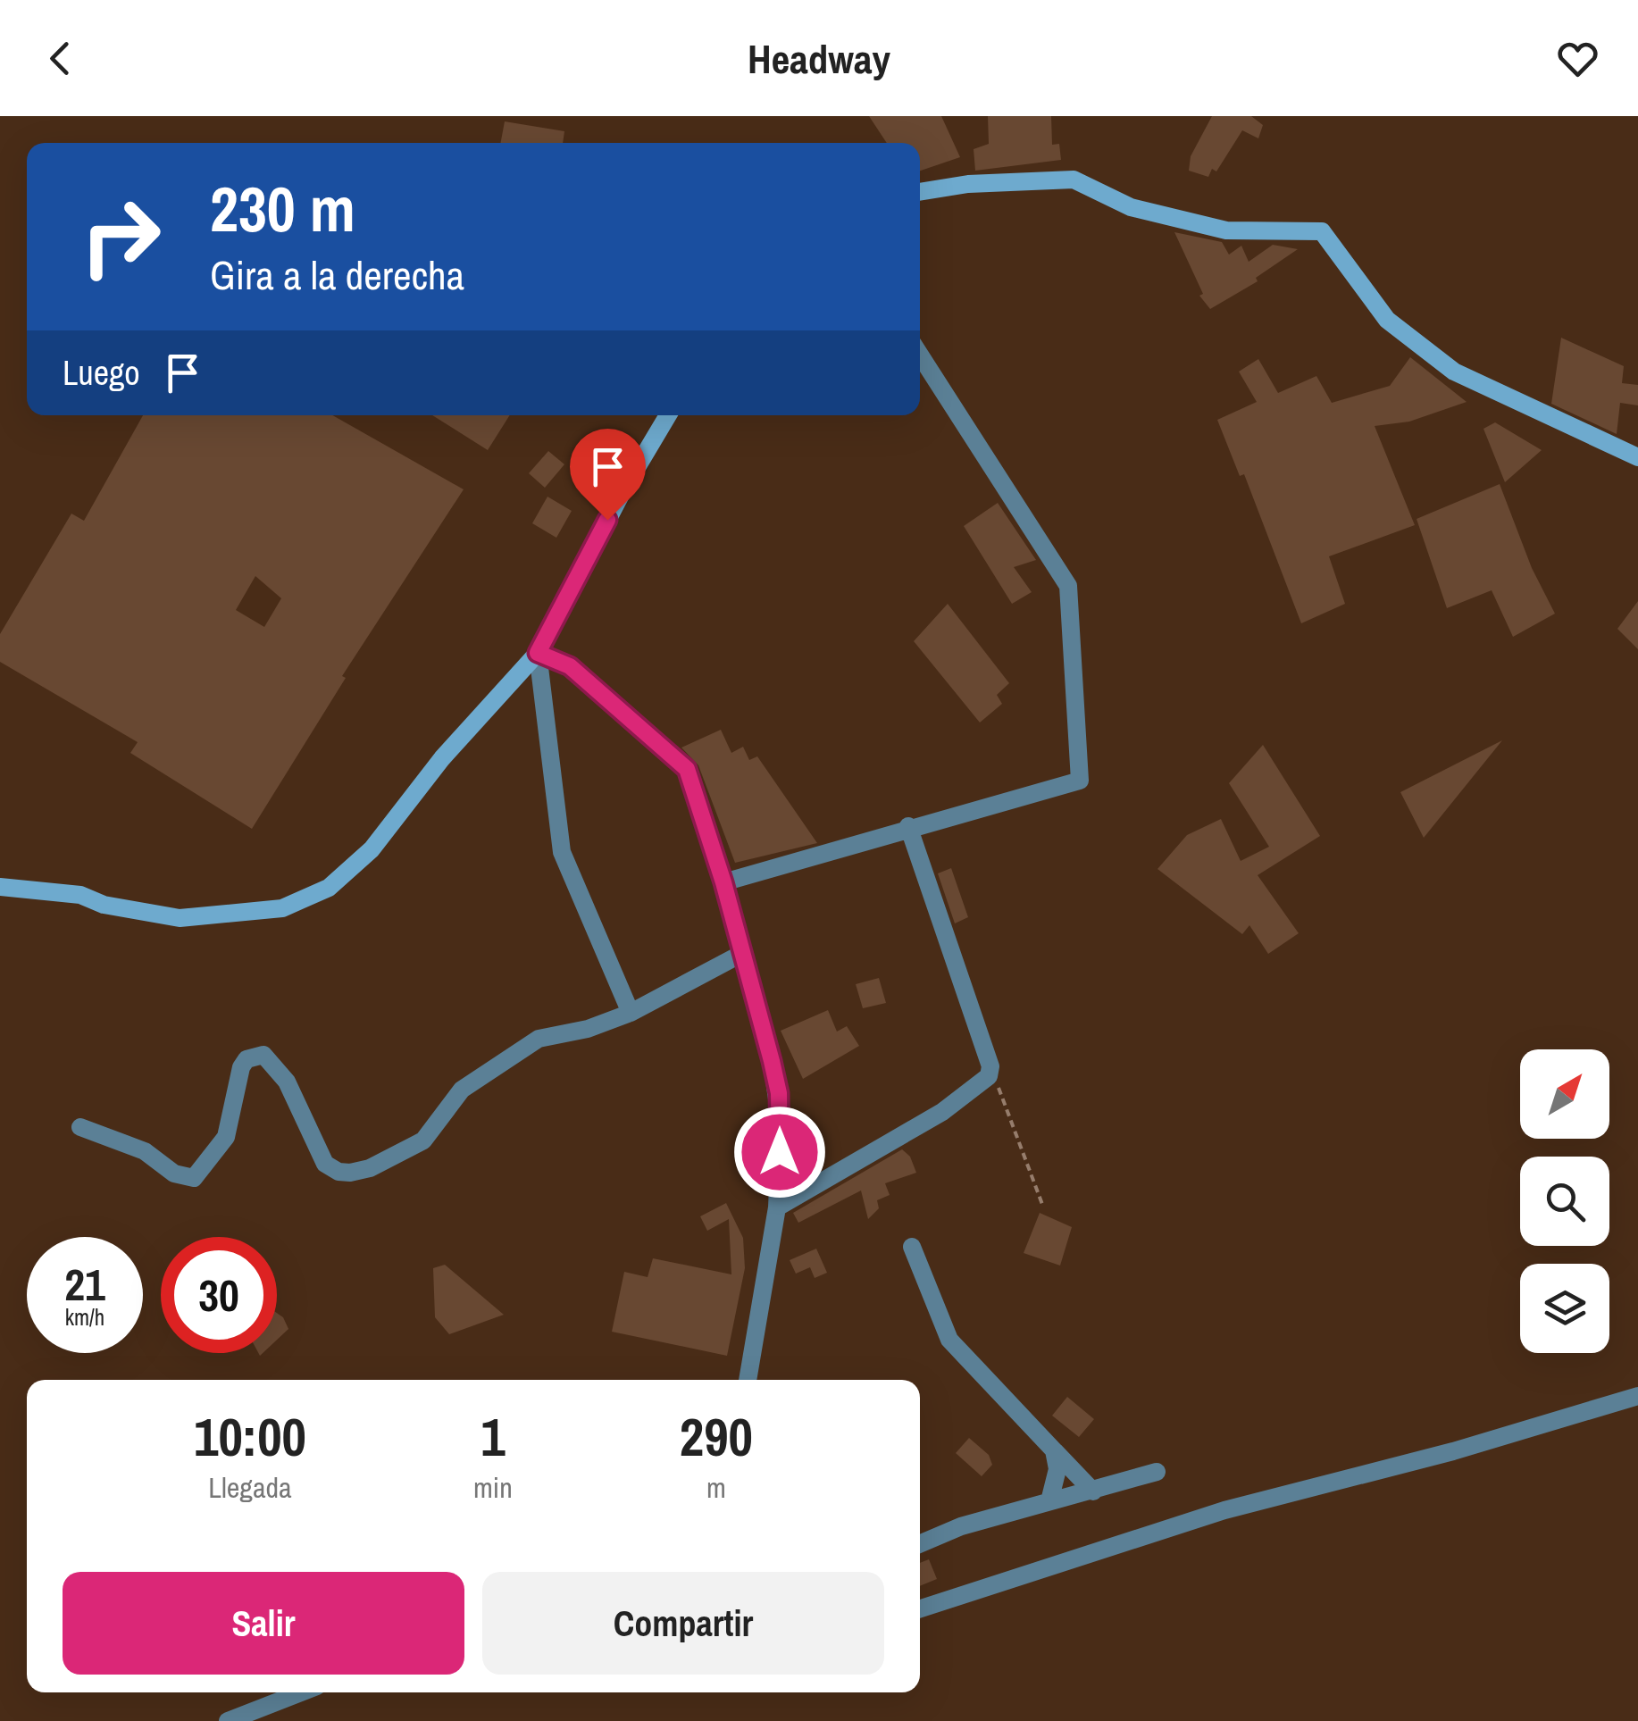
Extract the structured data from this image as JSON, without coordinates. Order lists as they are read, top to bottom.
{
  "north": "top right",
  "page": {
    "header": "Headway",
    "turn": ["230 m", "Gira a la derecha"],
    "then": "Luego",
    "speed": "21 km/h",
    "limit": "30",
    "eta": [
      "10:00",
      "Llegada",
      "1",
      "min",
      "290",
      "m"
    ],
    "buttons": ["Salir", "Compartir"]
  }
}
